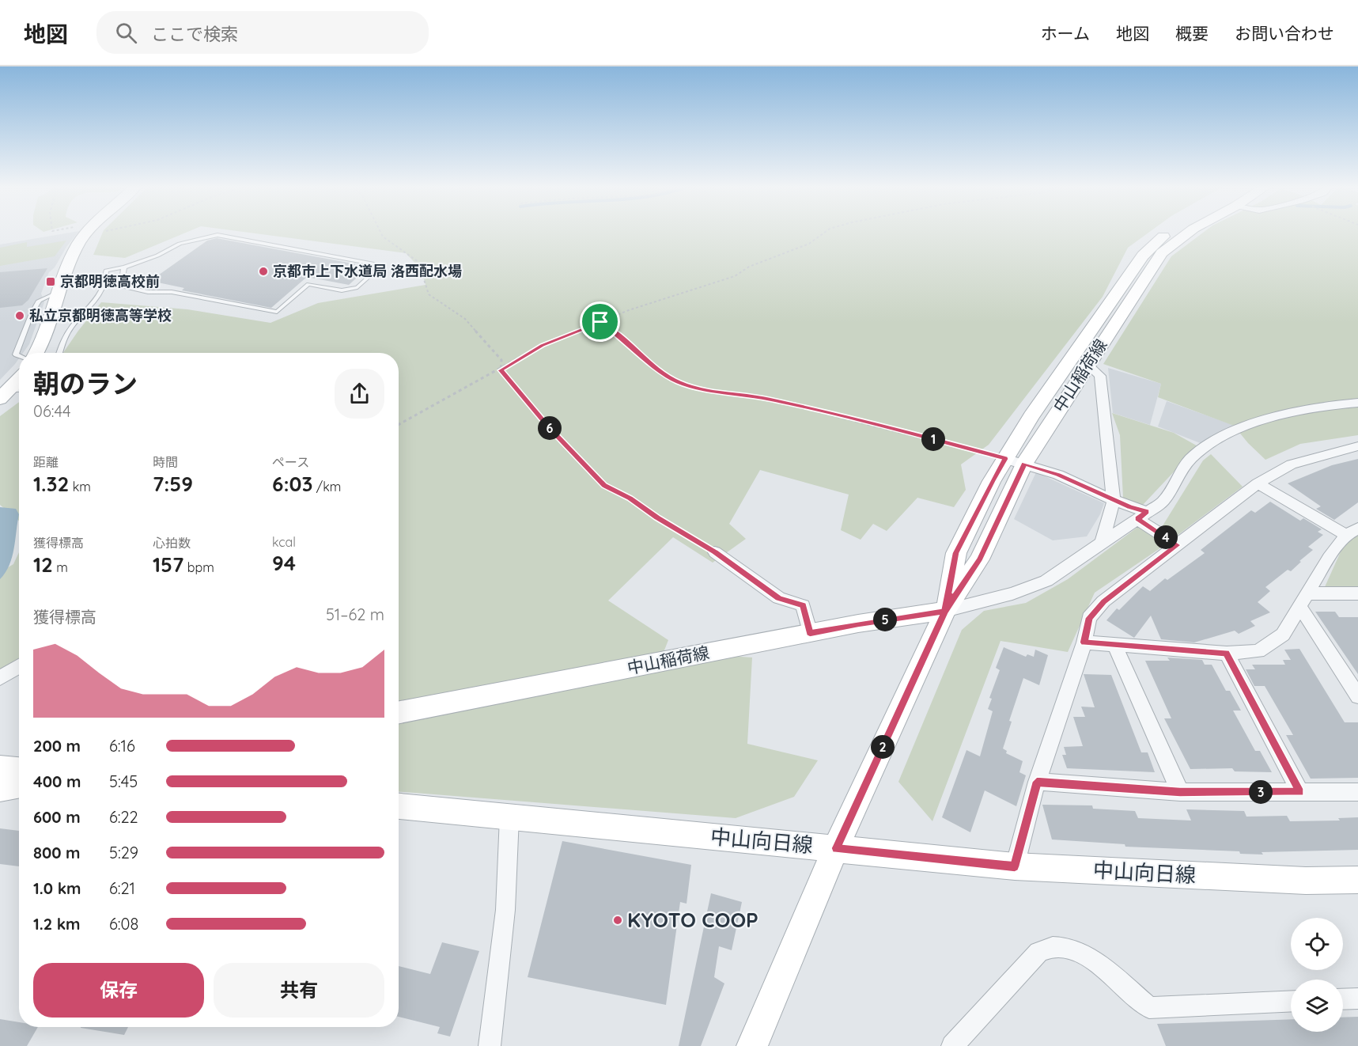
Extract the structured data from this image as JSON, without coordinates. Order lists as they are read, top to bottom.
{
  "streets": {
    "main road": ["中山稲荷線", "中山向日線"]
  },
  "places": {
    "other": ["京都市上下水道局 洛西配水場", "私立京都明徳高等学校", "KYOTO COOP"],
    "transit": ["京都明徳高校前"]
  },
  "page": {
    "header": "地図",
    "search": "ここで検索",
    "nav": [
      "ホーム",
      "地図",
      "概要",
      "お問い合わせ"
    ],
    "heading": ["朝のラン", "06:44"],
    "pins": [
      "6",
      "1",
      "4",
      "5",
      "2",
      "3"
    ],
    "stats": [
      ["距離", "1.32 km"],
      ["時間", "7:59"],
      ["ペース", "6:03 /km"],
      ["獲得標高", "12 m"],
      ["心拍数", "157 bpm"],
      ["kcal", "94"]
    ],
    "chart": ["獲得標高", "51–62 m"],
    "list": [
      {
        "name": "200 m",
        "note": "6:16"
      },
      {
        "name": "400 m",
        "note": "5:45"
      },
      {
        "name": "600 m",
        "note": "6:22"
      },
      {
        "name": "800 m",
        "note": "5:29"
      },
      {
        "name": "1.0 km",
        "note": "6:21"
      },
      {
        "name": "1.2 km",
        "note": "6:08"
      }
    ],
    "buttons": ["保存", "共有"]
  }
}
